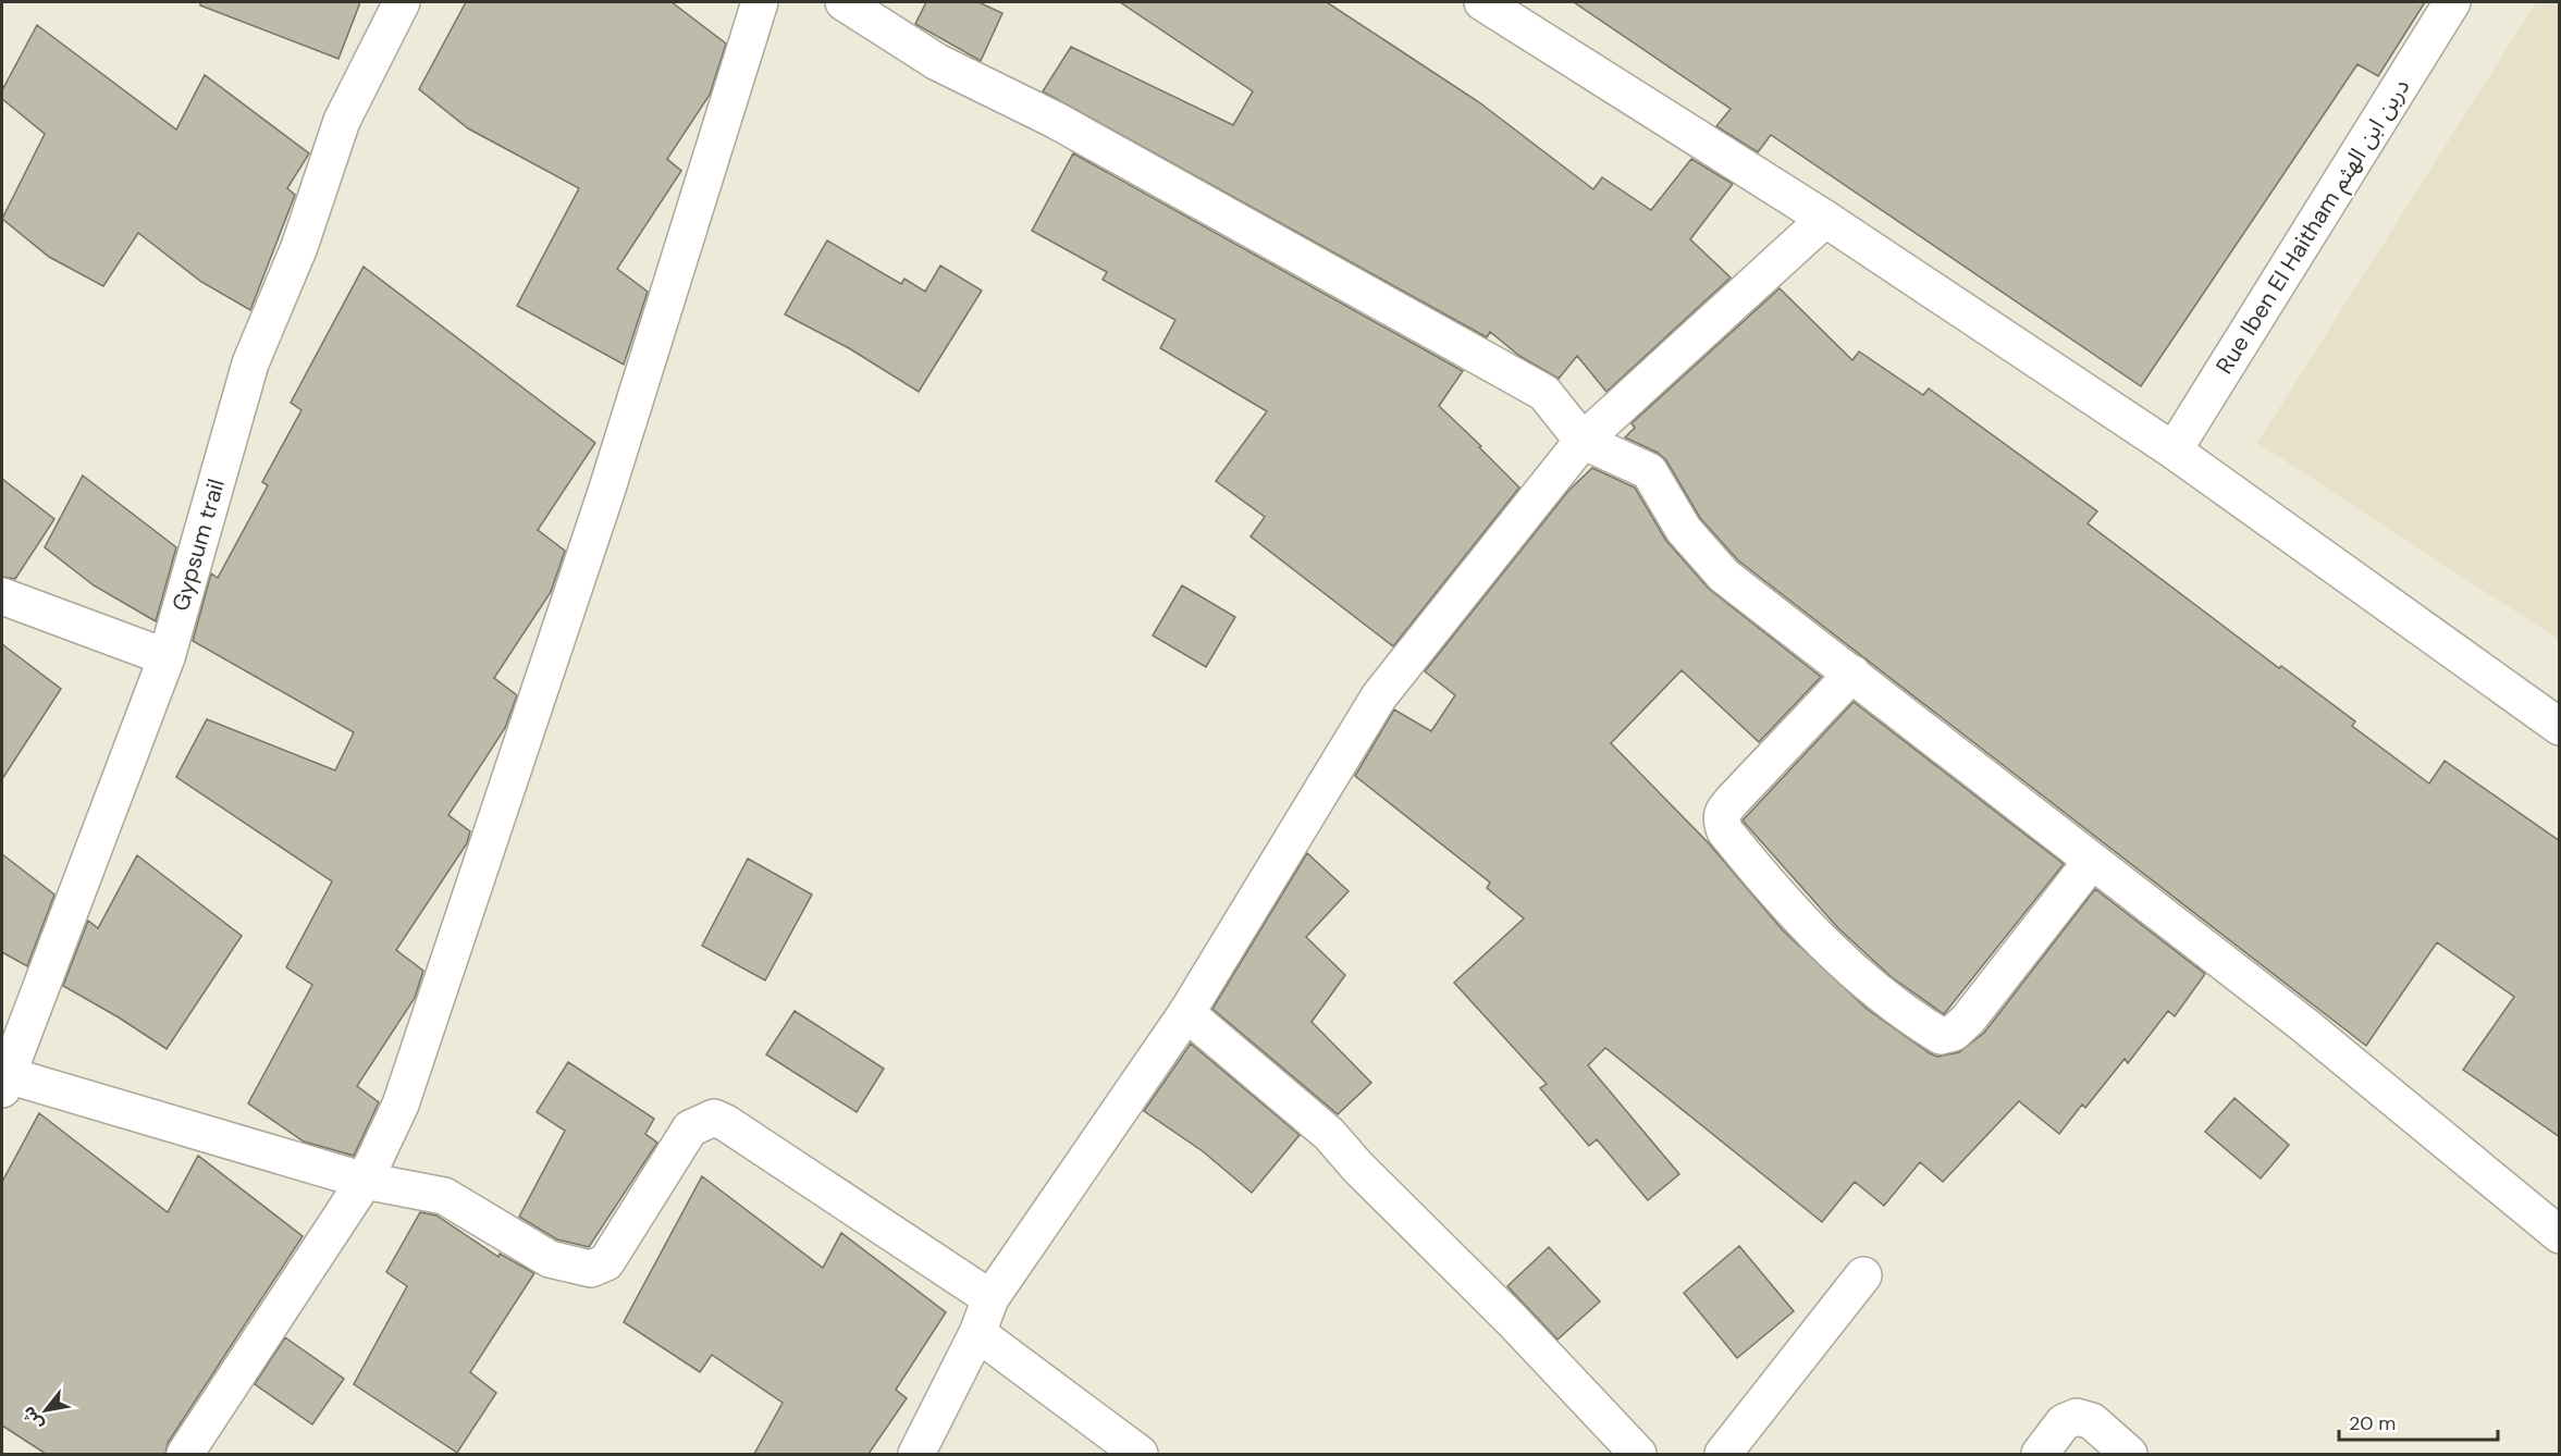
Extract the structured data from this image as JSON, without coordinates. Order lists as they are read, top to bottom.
{
  "streets": {
    "street": ["Rue Iben El Haitham دربن ابن الهثم", "Gypsum trail"]
  },
  "scale_bar": "20 m",
  "north": "bottom left"
}
